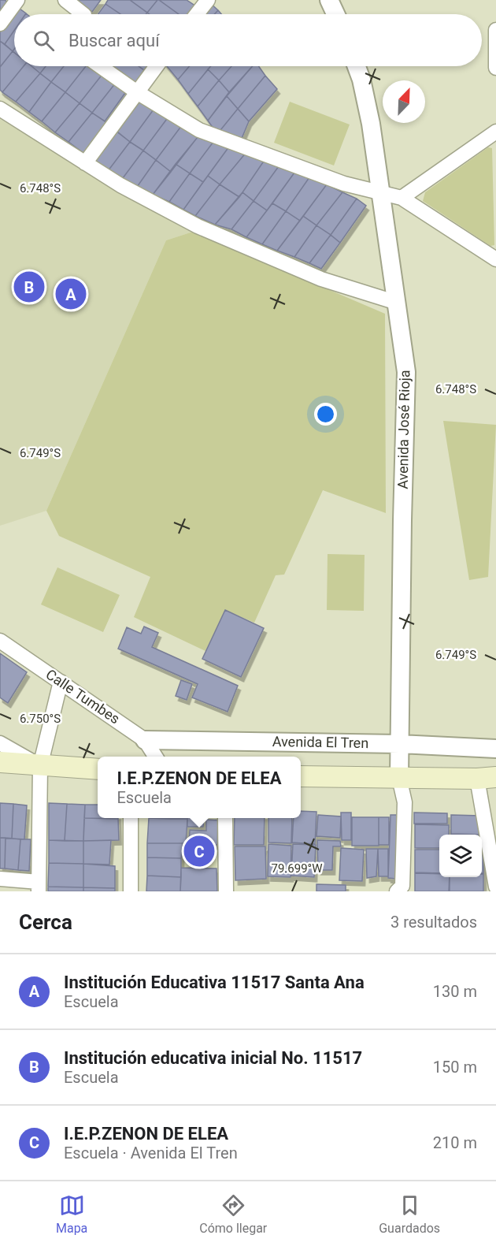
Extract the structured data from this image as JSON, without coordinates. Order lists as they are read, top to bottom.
{
  "streets": {
    "street": ["Avenida José Rioja", "Calle Tumbes", "Avenida El Tren"]
  },
  "crossings": [
    ["Avenida José Rioja", "Avenida El Tren"],
    ["Calle Tumbes", "Avenida El Tren"]
  ],
  "north": "top right",
  "page": {
    "search": "Buscar aquí",
    "pins": ["B", "A", "C"],
    "popup": ["I.E.P.ZENON DE ELEA", "Escuela"],
    "heading": ["Cerca", "3 resultados"],
    "list": [
      {
        "mark": "A",
        "name": "Institución Educativa 11517 Santa Ana",
        "note": "Escuela",
        "value": "130 m"
      },
      {
        "mark": "B",
        "name": "Institución educativa inicial No. 11517",
        "note": "Escuela",
        "value": "150 m"
      },
      {
        "mark": "C",
        "name": "I.E.P.ZENON DE ELEA",
        "note": "Escuela · Avenida El Tren",
        "value": "210 m"
      }
    ],
    "nav": ["Mapa", "Cómo llegar", "Guardados"]
  },
  "coordinates": [
    "6.748°S",
    "6.749°S",
    "6.750°S",
    "79.699°W"
  ]
}
